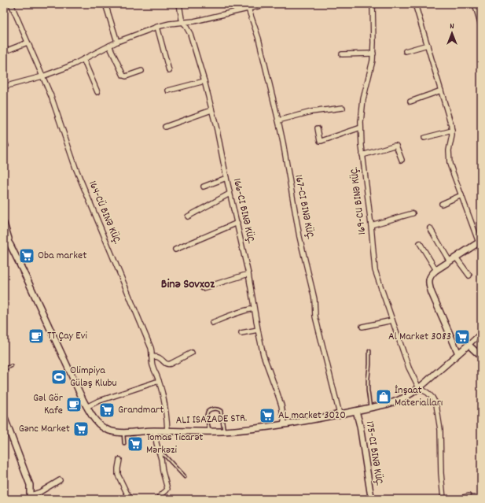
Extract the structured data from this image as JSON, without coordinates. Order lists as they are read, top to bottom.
{
  "streets": {
    "street": [
      "169-CU BINƏ KÜÇ.",
      "167-CI BINƏ KÜÇ.",
      "164-CÜ BINƏ KÜÇ.",
      "ALI ISAZADE STR."
    ]
  },
  "crossings": [
    ["169-CU BINƏ KÜÇ.", "ALI ISAZADE STR."],
    ["167-CI BINƏ KÜÇ.", "ALI ISAZADE STR."],
    ["164-CÜ BINƏ KÜÇ.", "ALI ISAZADE STR."]
  ],
  "districts": ["Binə Sovxoz"],
  "places": {
    "supermarket": [
      "Oba market",
      "Al Market 3083",
      "Grandmart",
      "AL market 3020",
      "Gənc Market",
      "Tomas Ticarət Mərkəzi"
    ],
    "cafe": ["TT Çay Evi", "Gəl Gör Kafe"],
    "sports": ["Olimpiya Güləş Klubu"],
    "shop": ["İnşaat Materialları"]
  },
  "north": "top"
}
